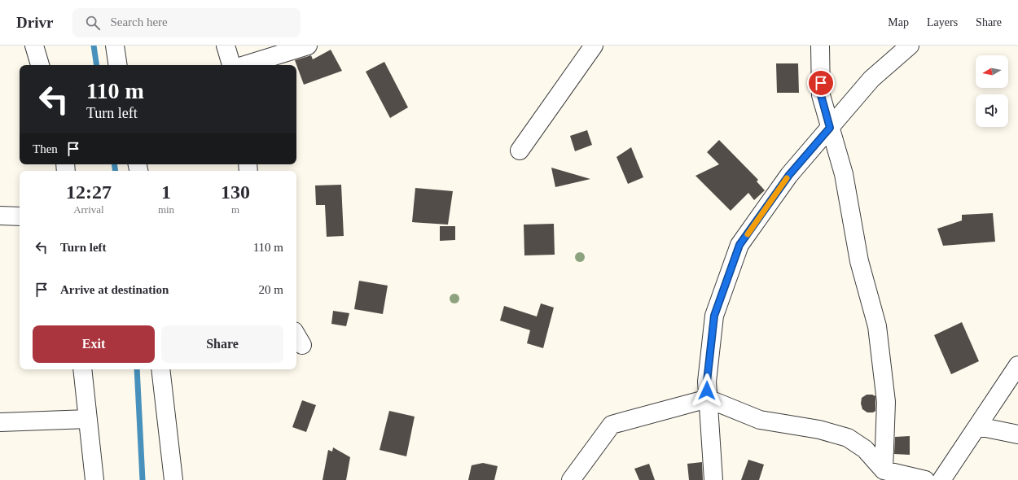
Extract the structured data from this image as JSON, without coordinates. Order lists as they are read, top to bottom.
{
  "north": "left",
  "page": {
    "header": "Drivr",
    "search": "Search here",
    "nav": ["Map", "Layers", "Share"],
    "turn": ["110 m", "Turn left"],
    "then": "Then",
    "eta": [
      "12:27",
      "Arrival",
      "1",
      "min",
      "130",
      "m"
    ],
    "list": [
      {
        "name": "Turn left",
        "value": "110 m"
      },
      {
        "name": "Arrive at destination",
        "value": "20 m"
      }
    ],
    "buttons": ["Exit", "Share"]
  }
}
